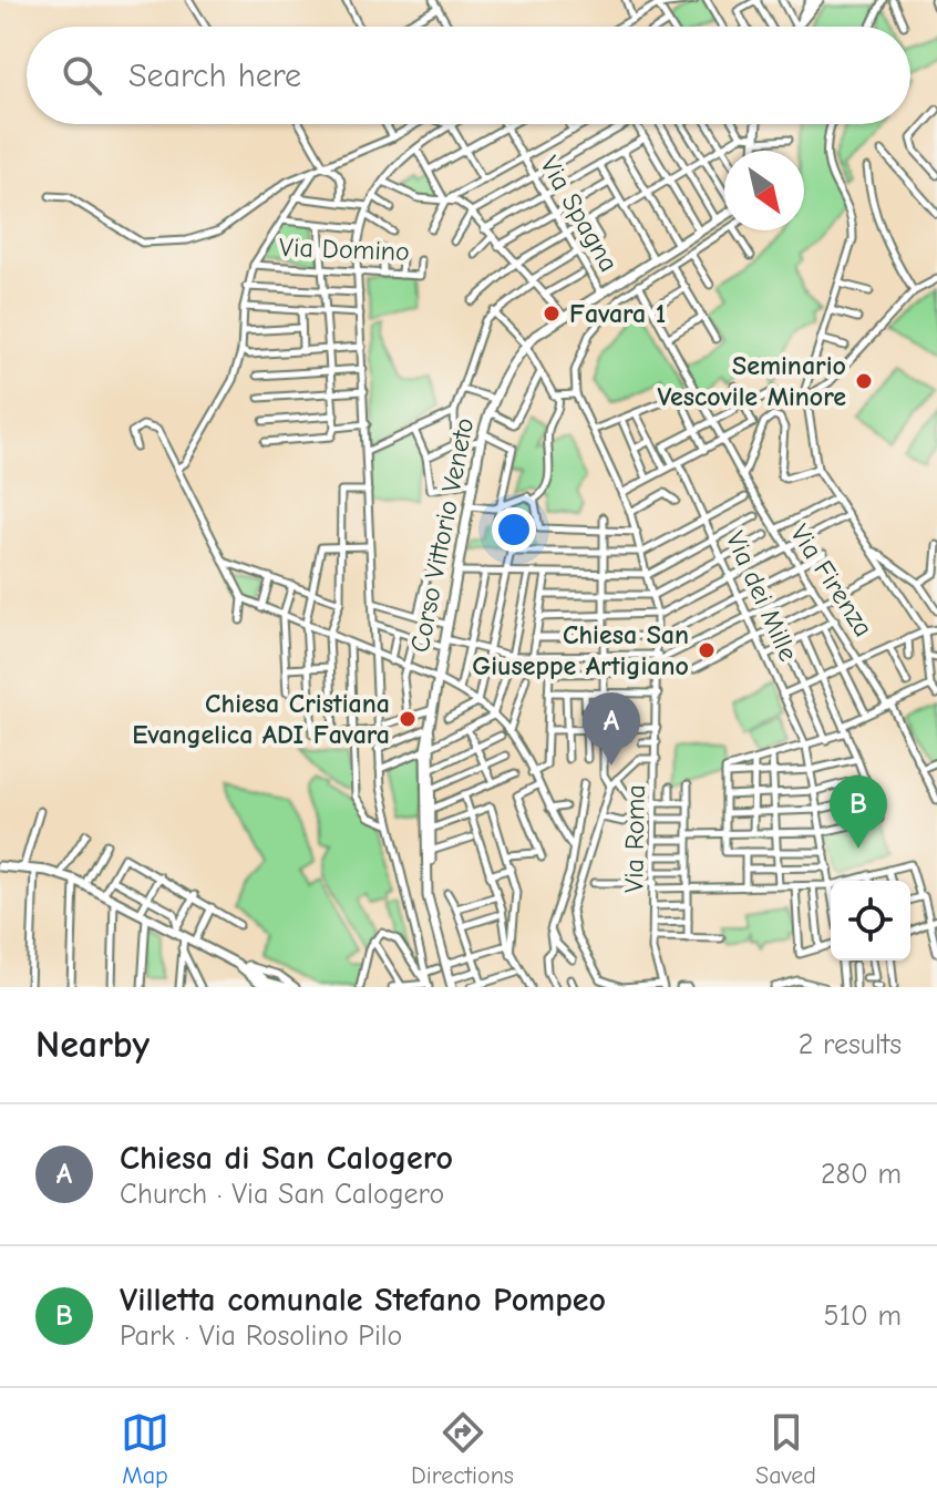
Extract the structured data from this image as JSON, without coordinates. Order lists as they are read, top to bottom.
{
  "streets": {
    "main road": ["Corso Vittorio Veneto"],
    "street": [
      "Via Spagna",
      "Via Domino",
      "Via Firenza",
      "Via dei Mille",
      "Via Roma"
    ]
  },
  "crossings": [
    ["Via Spagna", "Corso Vittorio Veneto"]
  ],
  "places": [
    "Favara 1",
    "Seminario Vescovile Minore",
    "Chiesa San Giuseppe Artigiano",
    "Chiesa Cristiana Evangelica ADI Favara"
  ],
  "north": "bottom right",
  "page": {
    "search": "Search here",
    "pins": ["A", "B"],
    "heading": ["Nearby", "2 results"],
    "list": [
      {
        "mark": "A",
        "name": "Chiesa di San Calogero",
        "note": "Church · Via San Calogero",
        "value": "280 m"
      },
      {
        "mark": "B",
        "name": "Villetta comunale Stefano Pompeo",
        "note": "Park · Via Rosolino Pilo",
        "value": "510 m"
      }
    ],
    "nav": ["Map", "Directions", "Saved"]
  }
}
